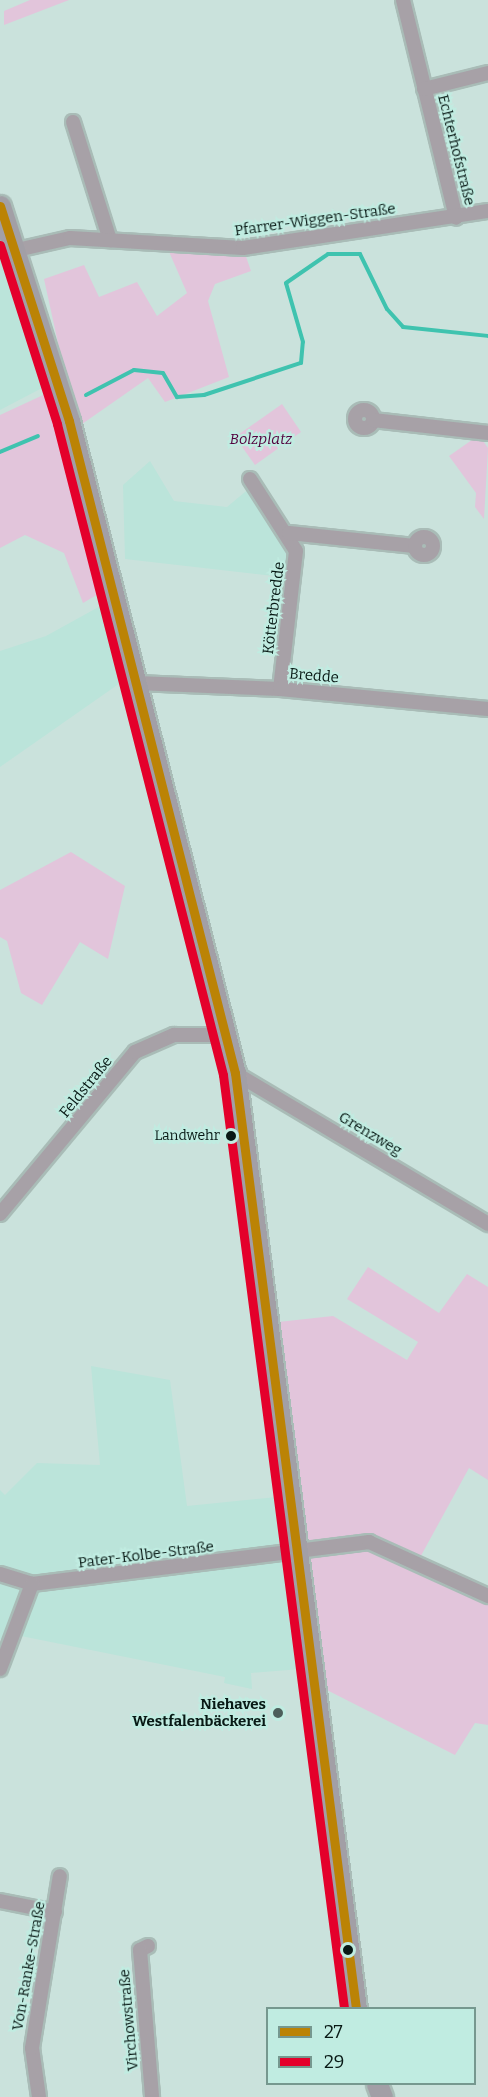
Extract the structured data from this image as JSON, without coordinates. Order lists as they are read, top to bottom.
{
  "streets": {
    "street": [
      "Echterhofstraße",
      "Pfarrer-Wiggen-Straße",
      "Kötterbredde",
      "Bredde",
      "Feldstraße",
      "Grenzweg",
      "Pater-Kolbe-Straße",
      "Von-Ranke-Straße",
      "Virchowstraße"
    ]
  },
  "crossings": [
    ["Echterhofstraße", "Pfarrer-Wiggen-Straße"],
    ["Kötterbredde", "Bredde"]
  ],
  "parks": ["Bolzplatz"],
  "places": ["Landwehr", "Niehaves Westfalenbäckerei"],
  "lines": ["transit line 27", "transit line 29"],
  "legend": ["27", "29"]
}
